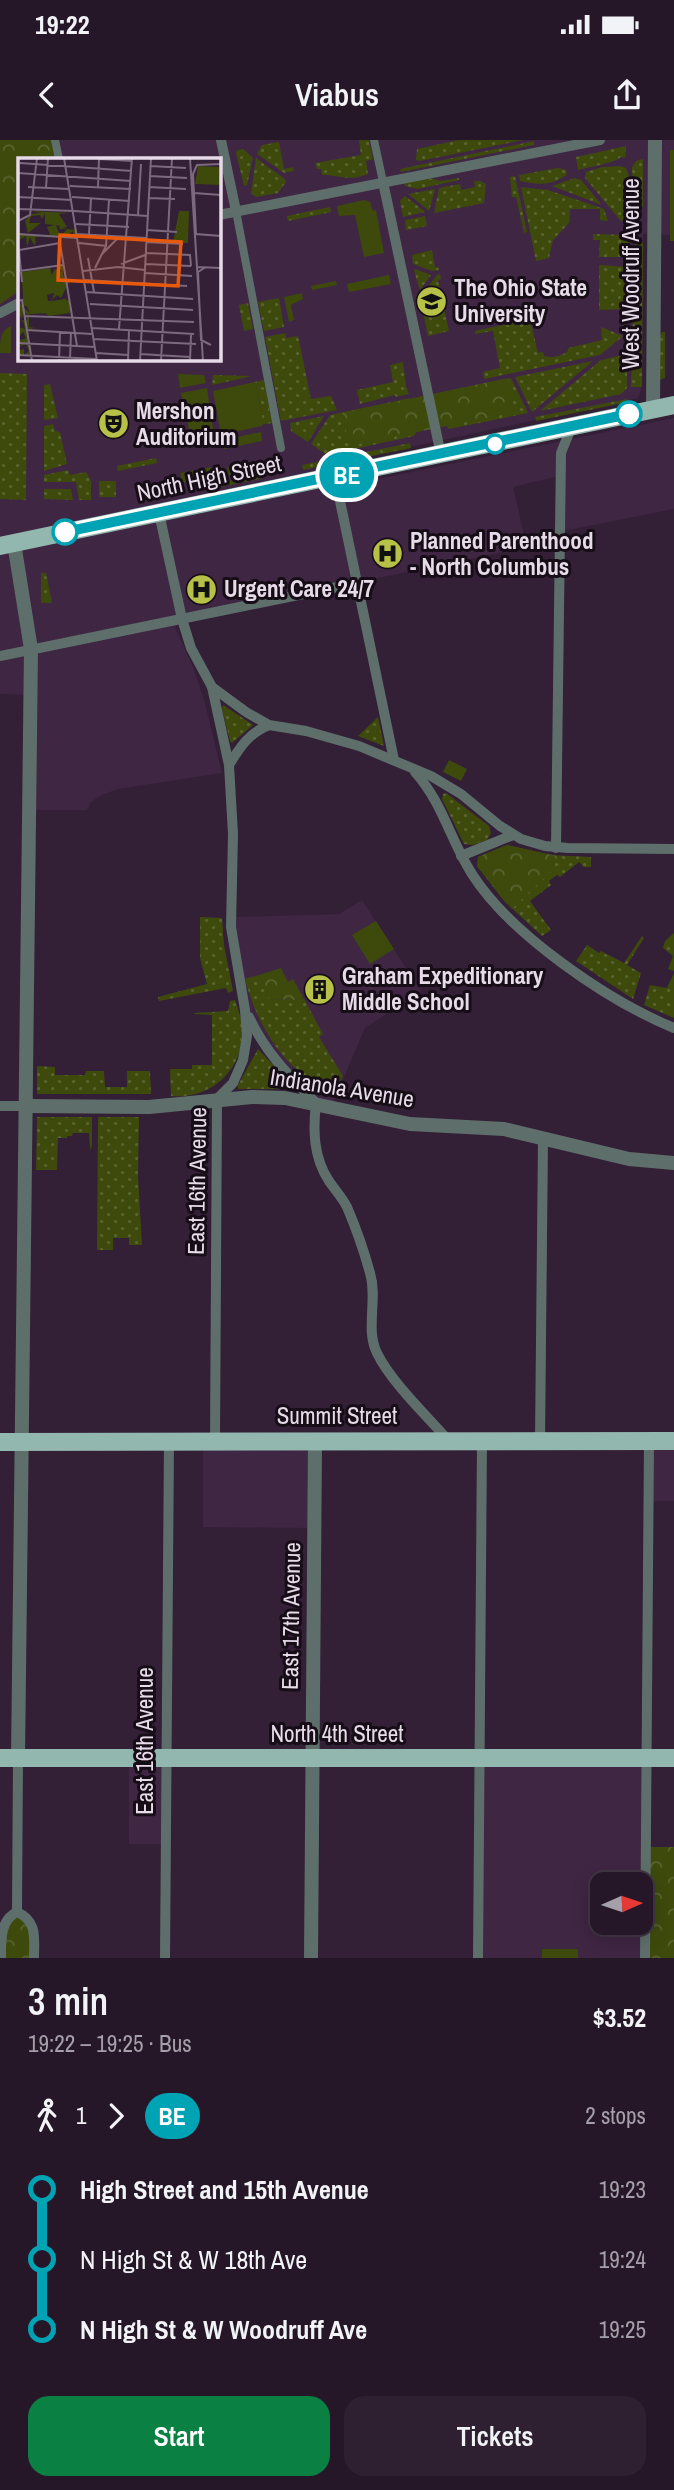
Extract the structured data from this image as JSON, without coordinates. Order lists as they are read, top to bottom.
{
  "streets": {
    "main road": ["North High Street", "Summit Street", "North 4th Street"],
    "street": [
      "West Woodruff Avenue",
      "Indianola Avenue",
      "East 16th Avenue",
      "East 17th Avenue"
    ]
  },
  "crossings": [
    ["West Woodruff Avenue", "North High Street"],
    ["North High Street", "East 16th Avenue"],
    ["Indianola Avenue", "East 16th Avenue"],
    ["East 16th Avenue", "Summit Street"],
    ["East 16th Avenue", "North 4th Street"],
    ["Summit Street", "East 17th Avenue"],
    ["East 17th Avenue", "North 4th Street"]
  ],
  "places": {
    "school or university": ["The Ohio State University"],
    "theatre": ["Mershon Auditorium"],
    "hospital": ["Planned Parenthood - North Columbus", "Urgent Care 24/7"],
    "building": ["Graham Expeditionary Middle School"]
  },
  "lines": ["bus line BE"],
  "north": "right",
  "page": {
    "status": "19:22",
    "header": "Viabus",
    "on_map": "BE",
    "heading": ["3 min", "19:22 – 19:25 · Bus", "$3.52"],
    "legs": ["1", "BE", "2 stops"],
    "list": [
      {
        "name": "High Street and 15th Avenue",
        "value": "19:23"
      },
      {
        "name": "N High St & W 18th Ave",
        "value": "19:24"
      },
      {
        "name": "N High St & W Woodruff Ave",
        "value": "19:25"
      }
    ],
    "buttons": ["Start", "Tickets"]
  }
}
